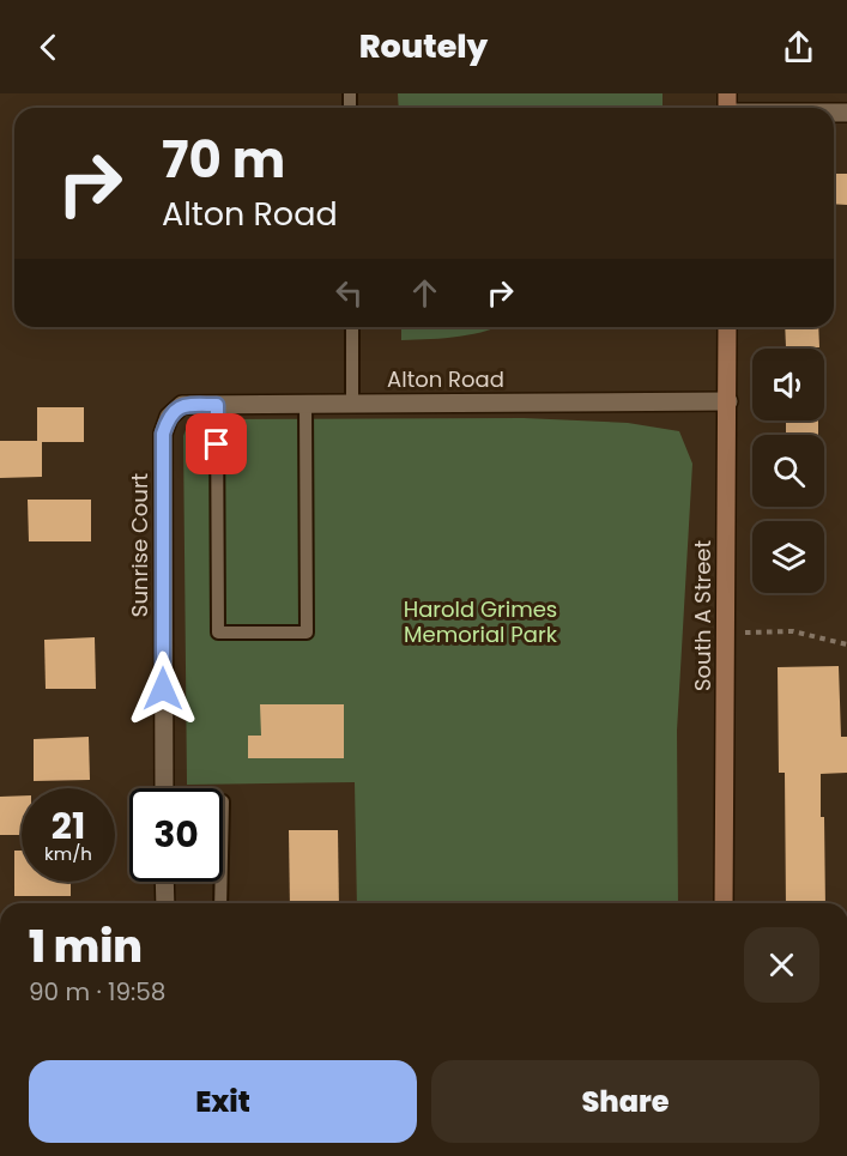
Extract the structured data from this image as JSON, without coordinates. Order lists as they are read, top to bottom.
{
  "streets": {
    "street": ["Alton Road", "Sunrise Court", "South A Street"]
  },
  "crossings": [
    ["Alton Road", "Sunrise Court"],
    ["Alton Road", "South A Street"]
  ],
  "parks": ["Harold Grimes Memorial Park"],
  "page": {
    "header": "Routely",
    "turn": ["70 m", "Alton Road"],
    "speed": "21 km/h",
    "limit": "30",
    "heading": ["1 min", "90 m · 19:58"],
    "buttons": ["Exit", "Share"]
  }
}
